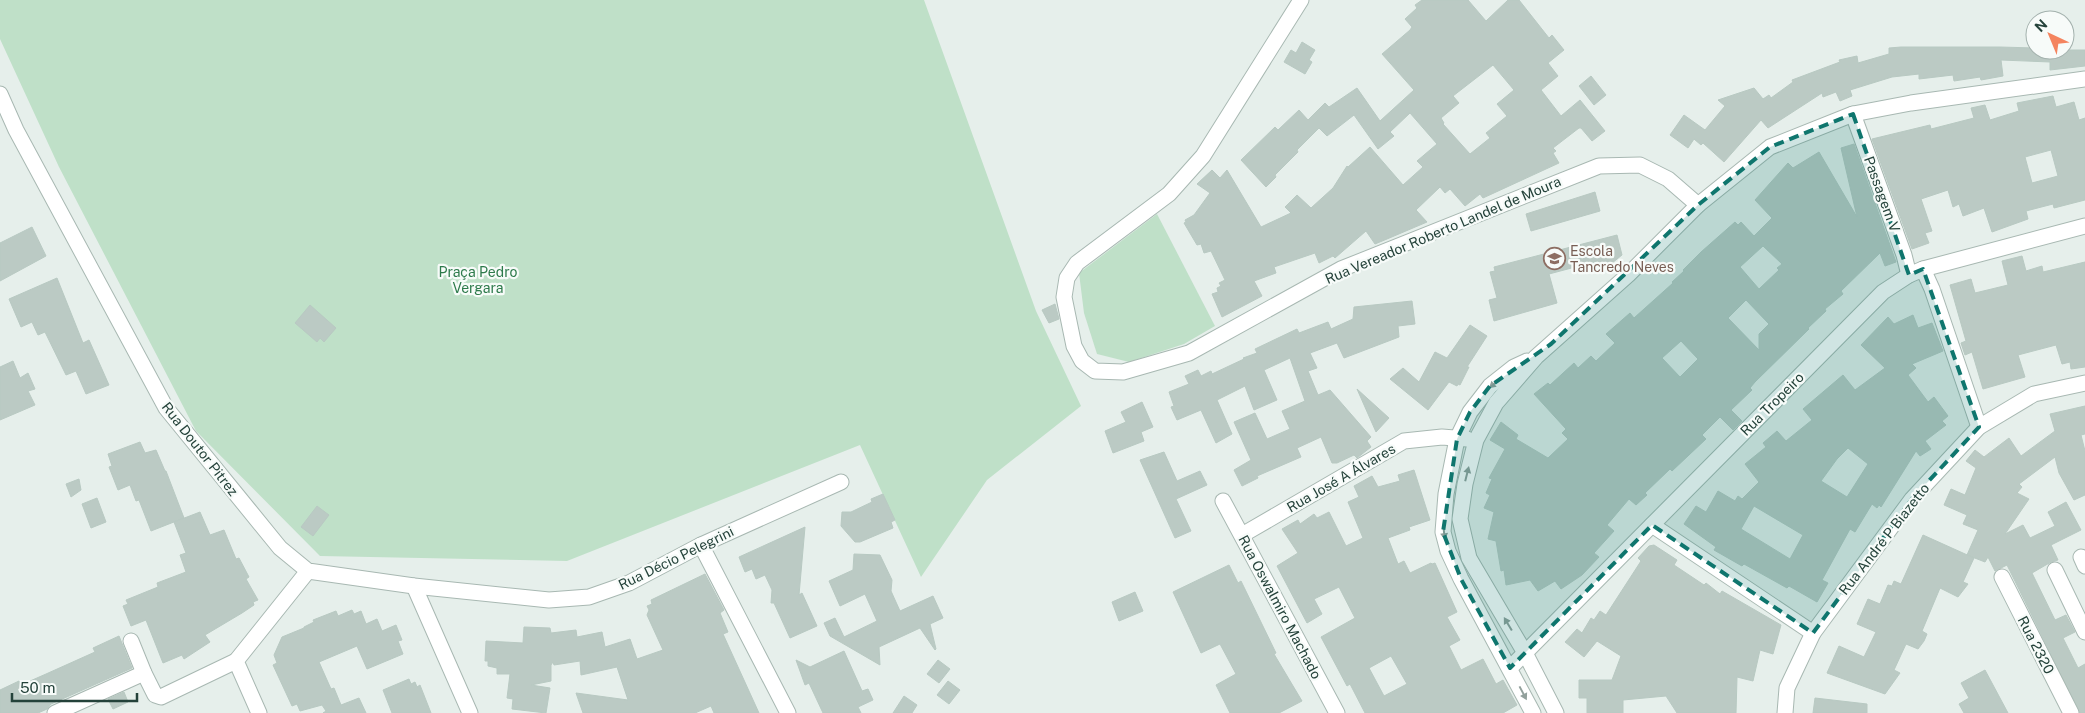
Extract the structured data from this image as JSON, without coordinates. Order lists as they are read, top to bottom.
{
  "streets": {
    "street": [
      "Passagem V",
      "Rua Vereador Roberto Landel de Moura",
      "Rua Tropeiro",
      "Rua Doutor Pitrez",
      "Rua José A Álvares",
      "Rua André P Biazetto",
      "Rua Décio Pelegrini",
      "Rua Oswalmiro Machado",
      "Rua 2320"
    ]
  },
  "crossings": [
    ["Passagem V", "Rua Tropeiro"],
    ["Passagem V", "Rua André P Biazetto"],
    ["Rua José A Álvares", "Rua Oswalmiro Machado"]
  ],
  "parks": ["Praça Pedro Vergara"],
  "places": {
    "school or university": ["Escola Tancredo Neves"]
  },
  "scale_bar": "50 m",
  "north": "top left"
}
